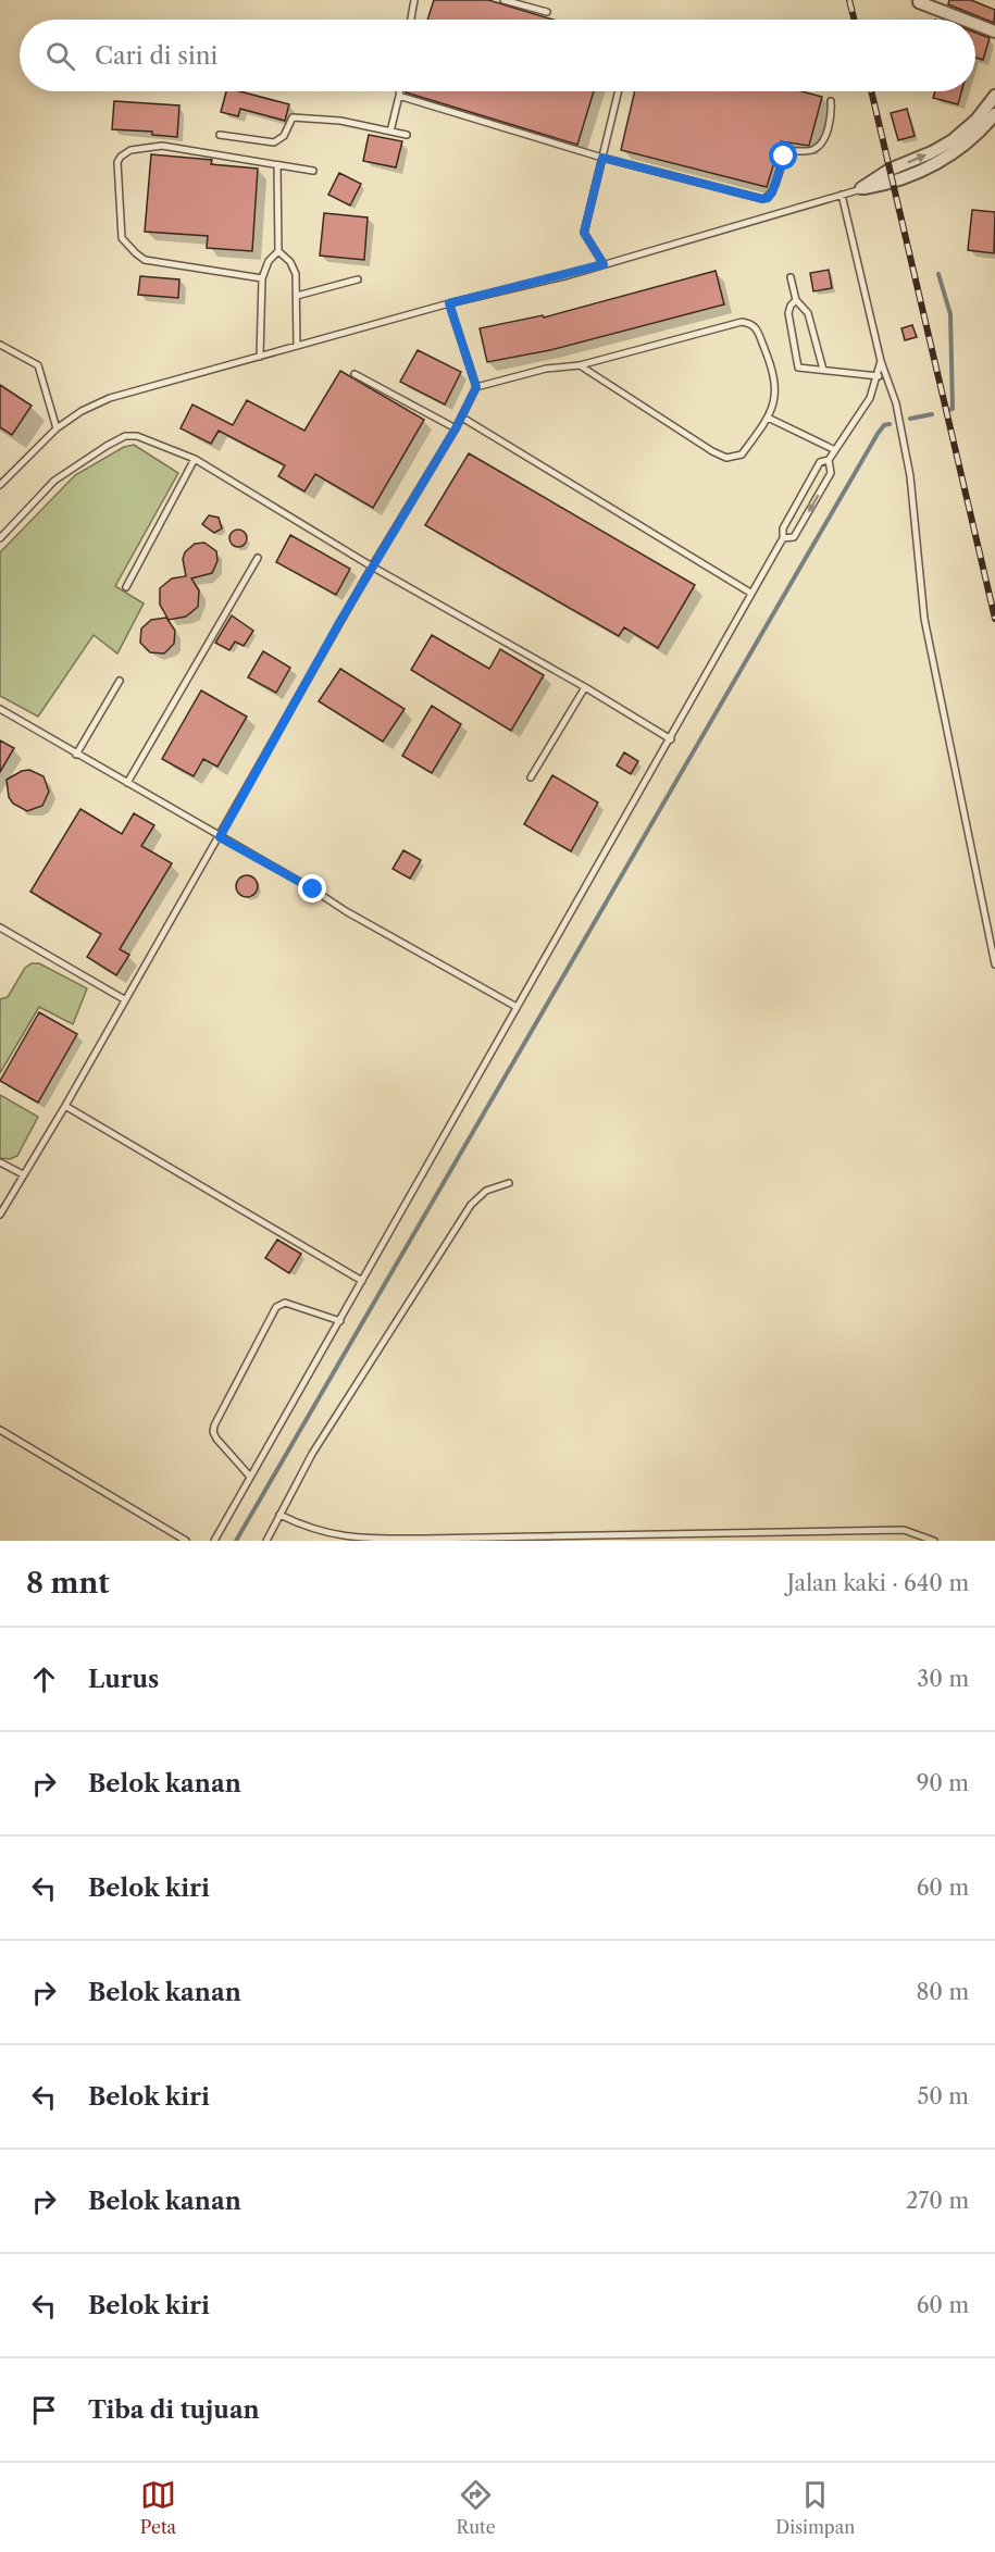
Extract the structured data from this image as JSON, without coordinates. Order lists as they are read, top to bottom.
{
  "page": {
    "search": "Cari di sini",
    "heading": ["8 mnt", "Jalan kaki · 640 m"],
    "list": [
      ["Lurus", "30 m"],
      ["Belok kanan", "90 m"],
      ["Belok kiri", "60 m"],
      ["Belok kanan", "80 m"],
      ["Belok kiri", "50 m"],
      ["Belok kanan", "270 m"],
      ["Belok kiri", "60 m"],
      "Tiba di tujuan"
    ],
    "nav": ["Peta", "Rute", "Disimpan"]
  }
}
